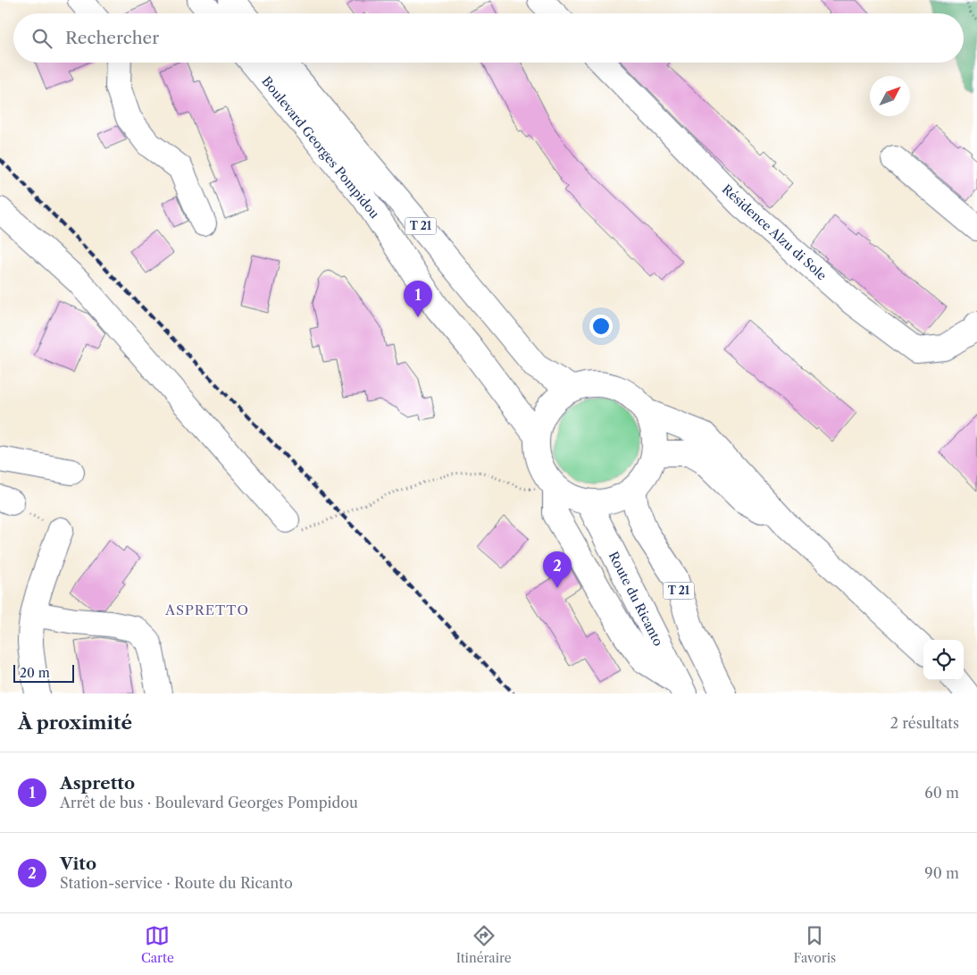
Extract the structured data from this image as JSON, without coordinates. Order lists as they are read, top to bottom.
{
  "streets": {
    "main road": [
      "Boulevard Georges Pompidou",
      "T 21",
      "Résidence Alzu di Sole",
      "Route du Ricanto"
    ]
  },
  "crossings": [
    ["Boulevard Georges Pompidou", "T 21"],
    ["Boulevard Georges Pompidou", "Route du Ricanto"],
    ["T 21", "Route du Ricanto"]
  ],
  "districts": ["ASPRETTO"],
  "scale_bar": "20 m",
  "north": "top right",
  "page": {
    "search": "Rechercher",
    "pins": ["1", "2"],
    "scale": "20 m",
    "heading": ["À proximité", "2 résultats"],
    "list": [
      {
        "mark": "1",
        "name": "Aspretto",
        "note": "Arrêt de bus · Boulevard Georges Pompidou",
        "value": "60 m"
      },
      {
        "mark": "2",
        "name": "Vito",
        "note": "Station-service · Route du Ricanto",
        "value": "90 m"
      }
    ],
    "nav": ["Carte", "Itinéraire", "Favoris"]
  }
}
